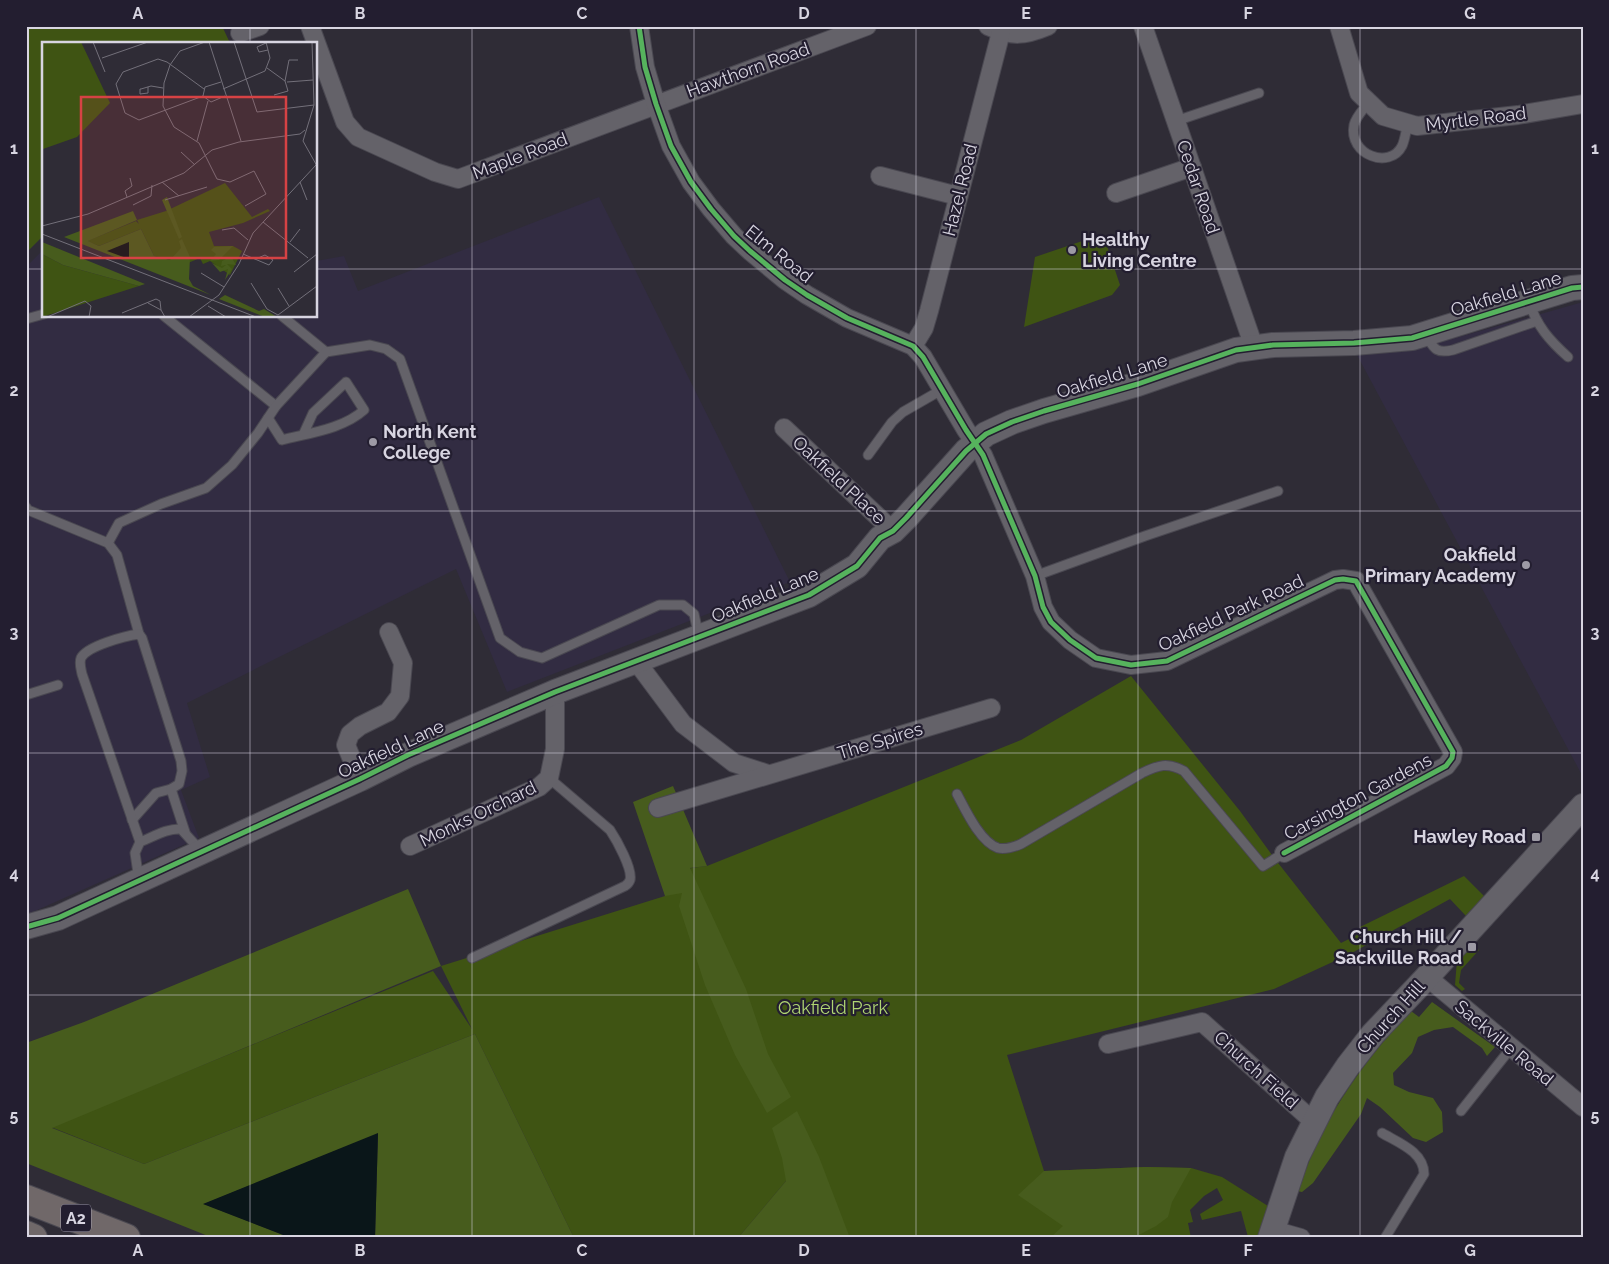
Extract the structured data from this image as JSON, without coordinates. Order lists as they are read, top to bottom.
{
  "streets": {
    "highway": ["A2"],
    "street": [
      "Hawthorn Road",
      "Myrtle Road",
      "Maple Road",
      "Cedar Road",
      "Hazel Road",
      "Elm Road",
      "Oakfield Lane",
      "Oakfield Place",
      "Oakfield Park Road",
      "The Spires",
      "Carsington Gardens",
      "Monks Orchard",
      "Church Hill",
      "Sackville Road",
      "Church Field"
    ]
  },
  "crossings": [
    ["Hawthorn Road", "Maple Road"],
    ["Hawthorn Road", "Elm Road"],
    ["Maple Road", "Elm Road"],
    ["Cedar Road", "Oakfield Lane"],
    ["Hazel Road", "Elm Road"],
    ["Elm Road", "Oakfield Lane"],
    ["Elm Road", "Oakfield Park Road"],
    ["Oakfield Lane", "Oakfield Place"],
    ["Oakfield Lane", "Oakfield Park Road"],
    ["Oakfield Lane", "Monks Orchard"],
    ["Oakfield Park Road", "Carsington Gardens"],
    ["Church Hill", "Sackville Road"],
    ["Church Hill", "Church Field"]
  ],
  "parks": ["Oakfield Park"],
  "places": {
    "other": ["Healthy Living Centre", "North Kent College", "Oakfield Primary Academy"],
    "transit": ["Hawley Road", "Church Hill / Sackville Road"]
  },
  "grid": {
    "columns": [
      "A",
      "B",
      "C",
      "D",
      "E",
      "F",
      "G"
    ],
    "rows": [
      "1",
      "2",
      "3",
      "4",
      "5"
    ]
  }
}
